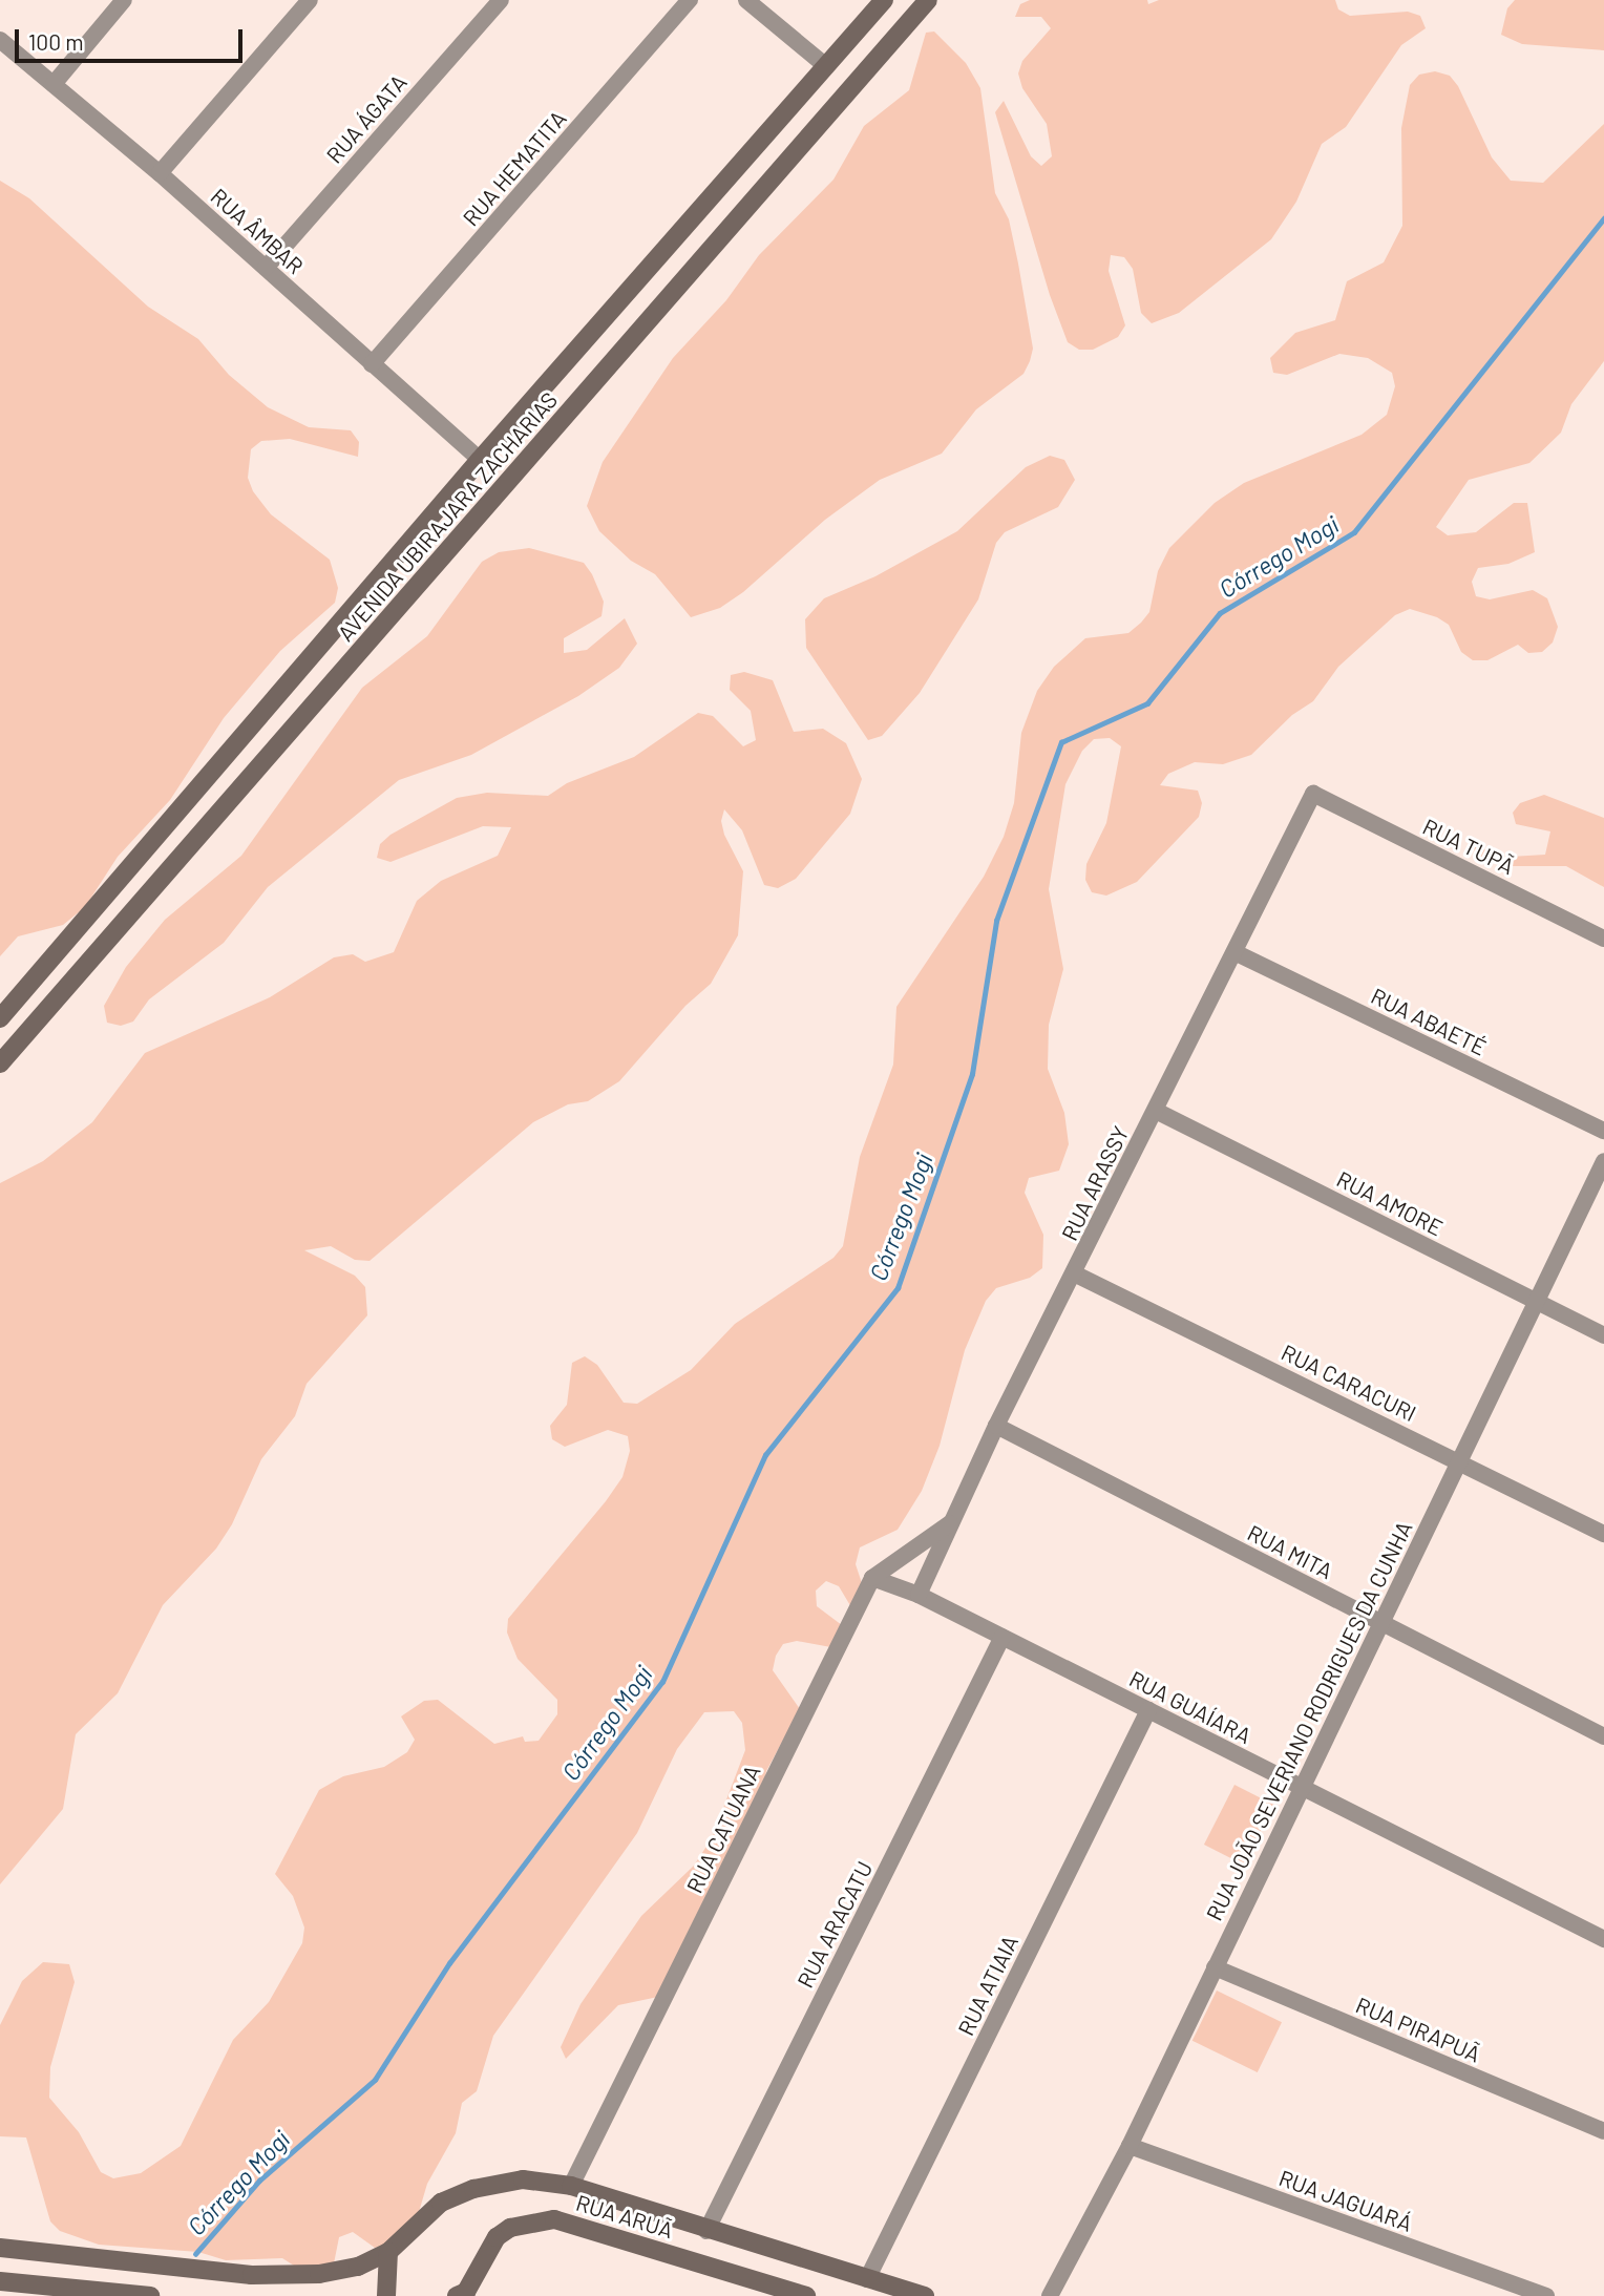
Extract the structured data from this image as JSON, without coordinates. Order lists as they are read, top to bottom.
{
  "streets": {
    "main road": ["AVENIDA UBIRAJARA ZACHARIAS", "RUA ARUÃ"],
    "street": [
      "RUA ÁGATA",
      "RUA HEMATITA",
      "RUA ÂMBAR",
      "RUA TUPÃ",
      "RUA ABAETÉ",
      "RUA ARASSY",
      "RUA AMORE",
      "RUA CARACURI",
      "RUA MITA",
      "RUA GUAÍARA",
      "RUA JOÃO SEVERIANO RODRIGUES DA CUNHA",
      "RUA CATUANA",
      "RUA ARACATU",
      "RUA ATIAIA",
      "RUA PIRAPUÃ",
      "RUA JAGUARÁ"
    ]
  },
  "crossings": [
    ["RUA ÁGATA", "RUA ÂMBAR"],
    ["RUA HEMATITA", "RUA ÂMBAR"],
    ["RUA ÂMBAR", "AVENIDA UBIRAJARA ZACHARIAS"],
    ["RUA TUPÃ", "RUA ARASSY"],
    ["RUA ABAETÉ", "RUA ARASSY"],
    ["RUA ARASSY", "RUA AMORE"],
    ["RUA ARASSY", "RUA CARACURI"],
    ["RUA ARASSY", "RUA MITA"],
    ["RUA ARASSY", "RUA GUAÍARA"],
    ["RUA ARASSY", "RUA CATUANA"],
    ["RUA AMORE", "RUA JOÃO SEVERIANO RODRIGUES DA CUNHA"],
    ["RUA CARACURI", "RUA JOÃO SEVERIANO RODRIGUES DA CUNHA"],
    ["RUA MITA", "RUA JOÃO SEVERIANO RODRIGUES DA CUNHA"],
    ["RUA GUAÍARA", "RUA JOÃO SEVERIANO RODRIGUES DA CUNHA"],
    ["RUA GUAÍARA", "RUA CATUANA"],
    ["RUA GUAÍARA", "RUA ARACATU"],
    ["RUA GUAÍARA", "RUA ATIAIA"],
    ["RUA JOÃO SEVERIANO RODRIGUES DA CUNHA", "RUA PIRAPUÃ"],
    ["RUA JOÃO SEVERIANO RODRIGUES DA CUNHA", "RUA JAGUARÁ"],
    ["RUA CATUANA", "RUA ARUÃ"],
    ["RUA ARACATU", "RUA ARUÃ"],
    ["RUA ATIAIA", "RUA ARUÃ"]
  ],
  "water": ["Córrego Mogi"],
  "scale_bar": "100 m"
}
